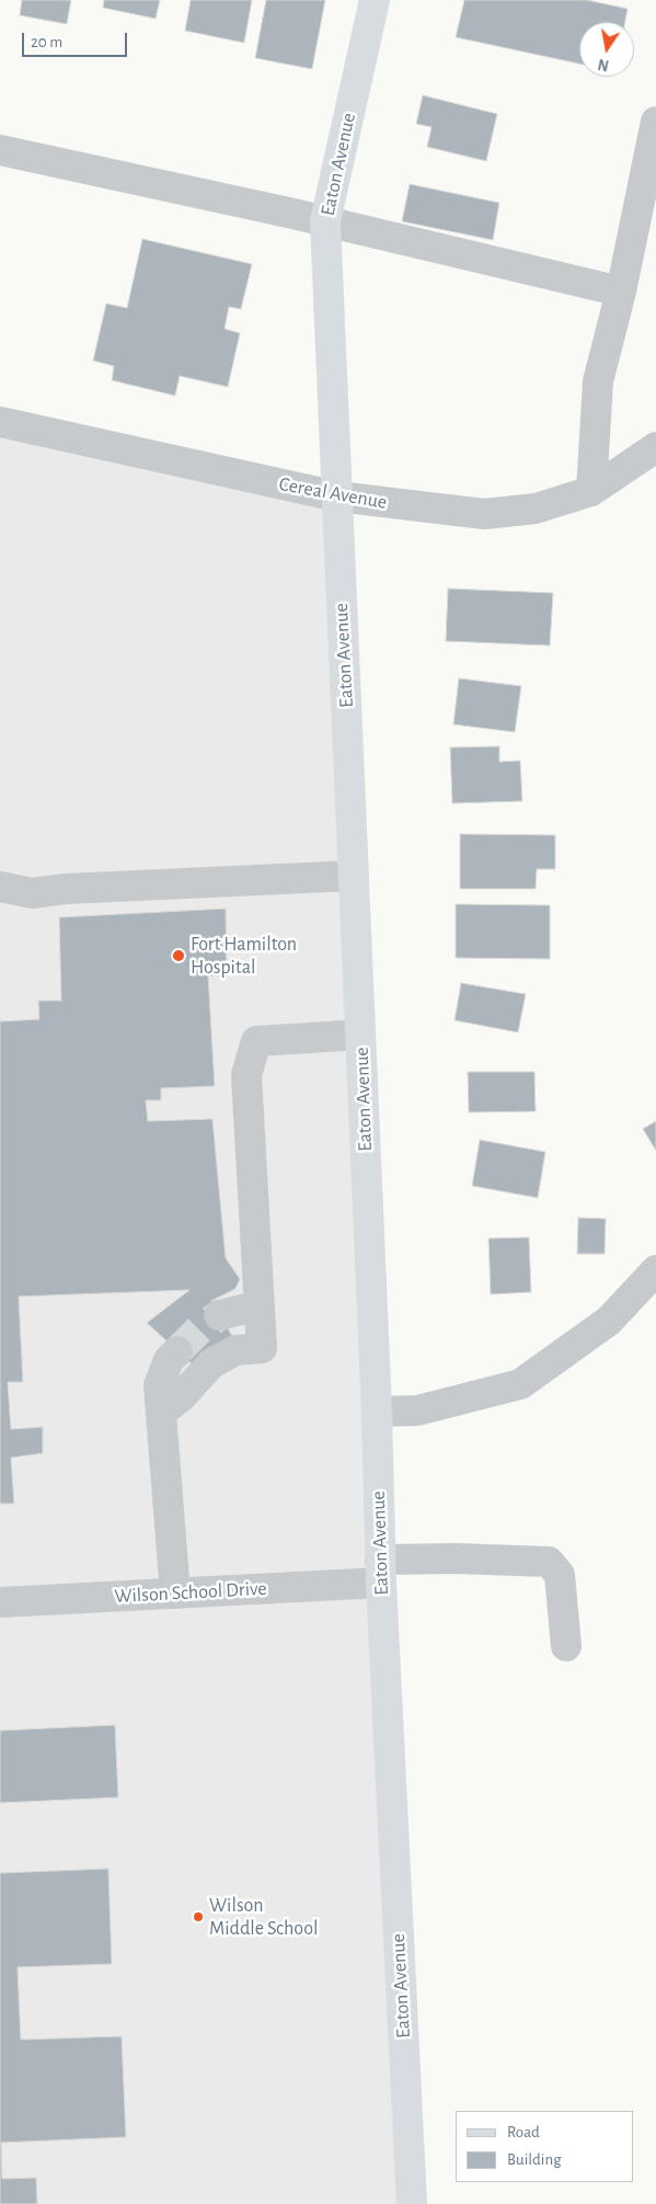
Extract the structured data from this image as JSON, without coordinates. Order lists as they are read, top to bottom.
{
  "streets": {
    "main road": ["Eaton Avenue"],
    "street": ["Cereal Avenue", "Wilson School Drive"]
  },
  "crossings": [
    ["Eaton Avenue", "Cereal Avenue"],
    ["Eaton Avenue", "Wilson School Drive"]
  ],
  "places": ["Fort Hamilton Hospital", "Wilson Middle School"],
  "legend": ["Road", "Building"],
  "scale_bar": "20 m",
  "north": "bottom"
}
